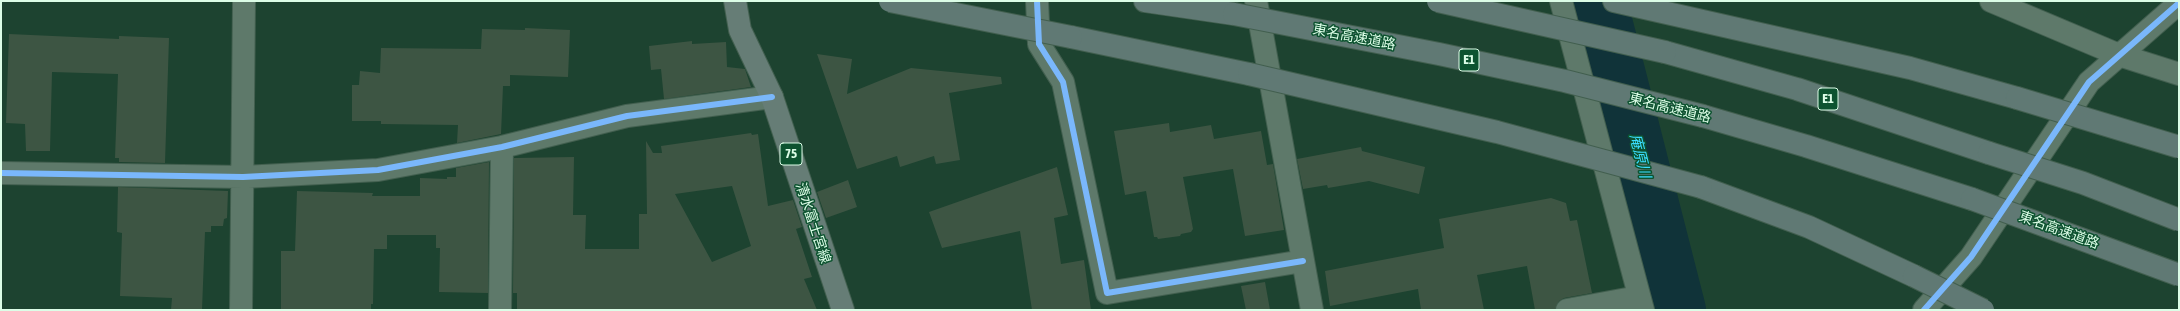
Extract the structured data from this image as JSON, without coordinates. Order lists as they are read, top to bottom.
{
  "streets": {
    "highway": ["東名高速道路", "E1"],
    "main road": ["75", "清水富士宮線"]
  },
  "water": ["庵原川"]
}
